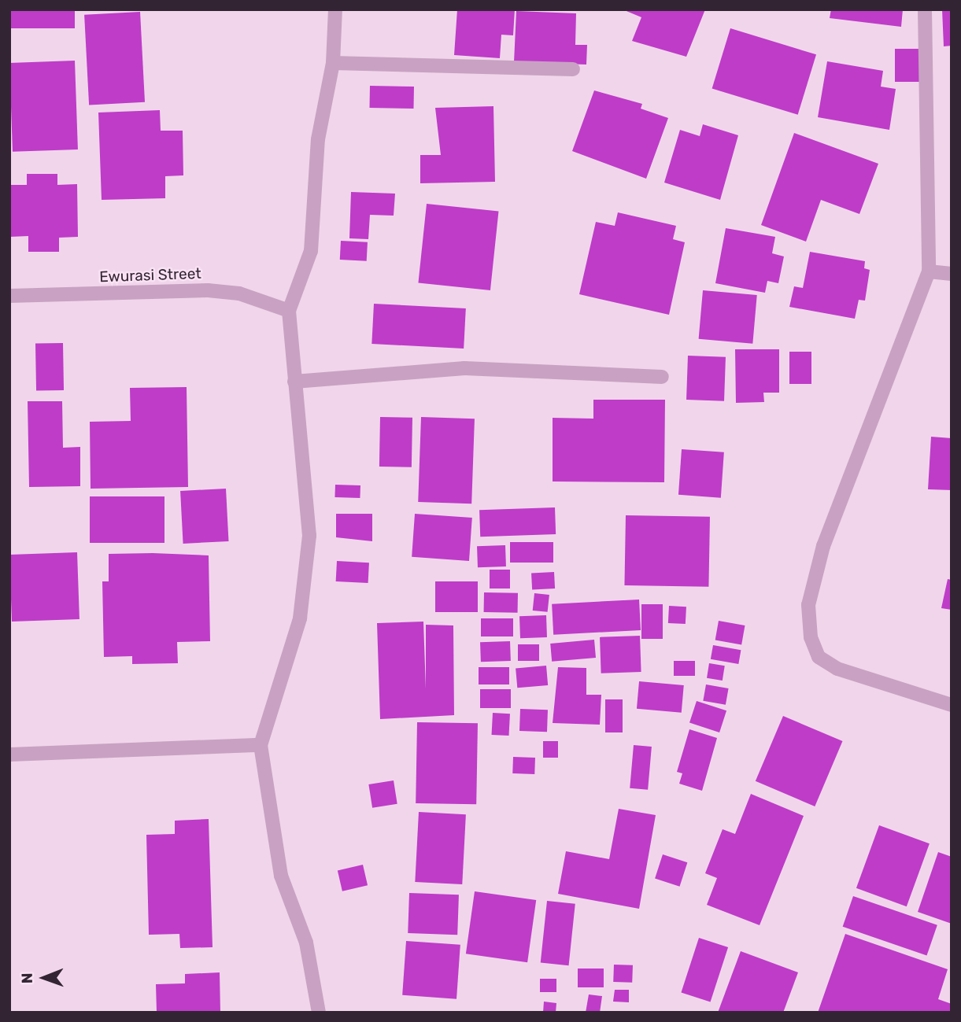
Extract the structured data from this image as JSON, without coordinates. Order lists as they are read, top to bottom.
{
  "streets": {
    "street": ["Ewurasi Street"]
  },
  "north": "left"
}
